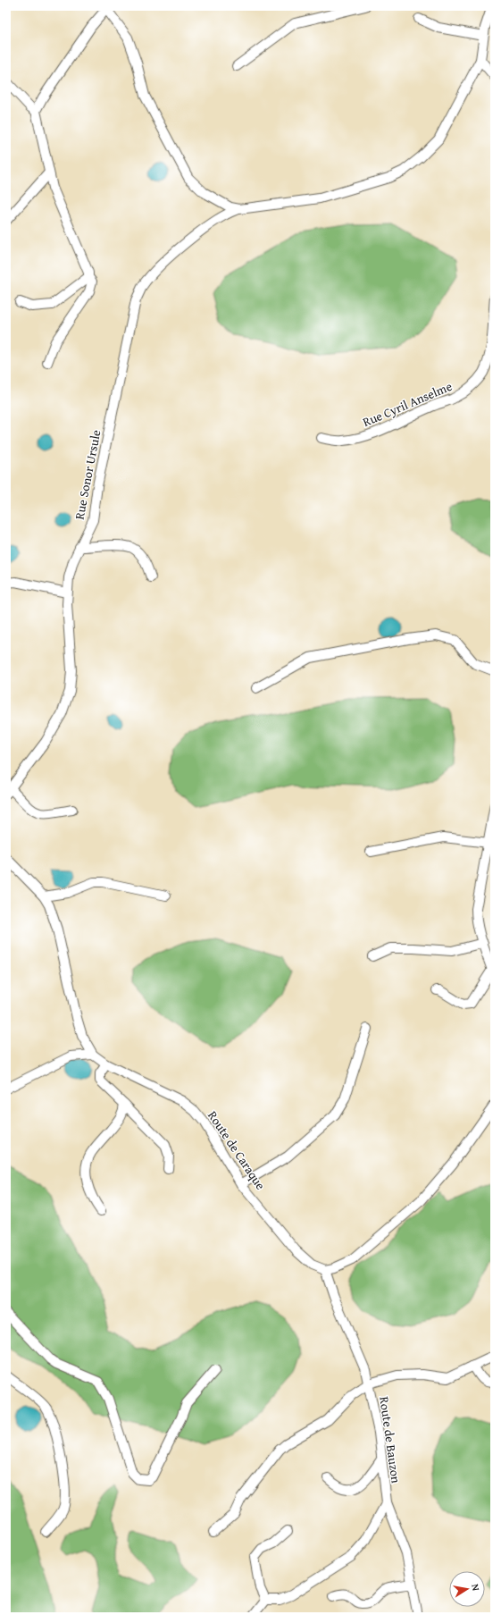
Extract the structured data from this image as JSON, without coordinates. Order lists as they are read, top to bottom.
{
  "streets": {
    "street": [
      "Rue Cyril Anselme",
      "Rue Sonor Ursule",
      "Route de Caraque",
      "Route de Bauzon"
    ]
  },
  "crossings": [
    ["Route de Caraque", "Route de Bauzon"]
  ],
  "north": "right"
}
